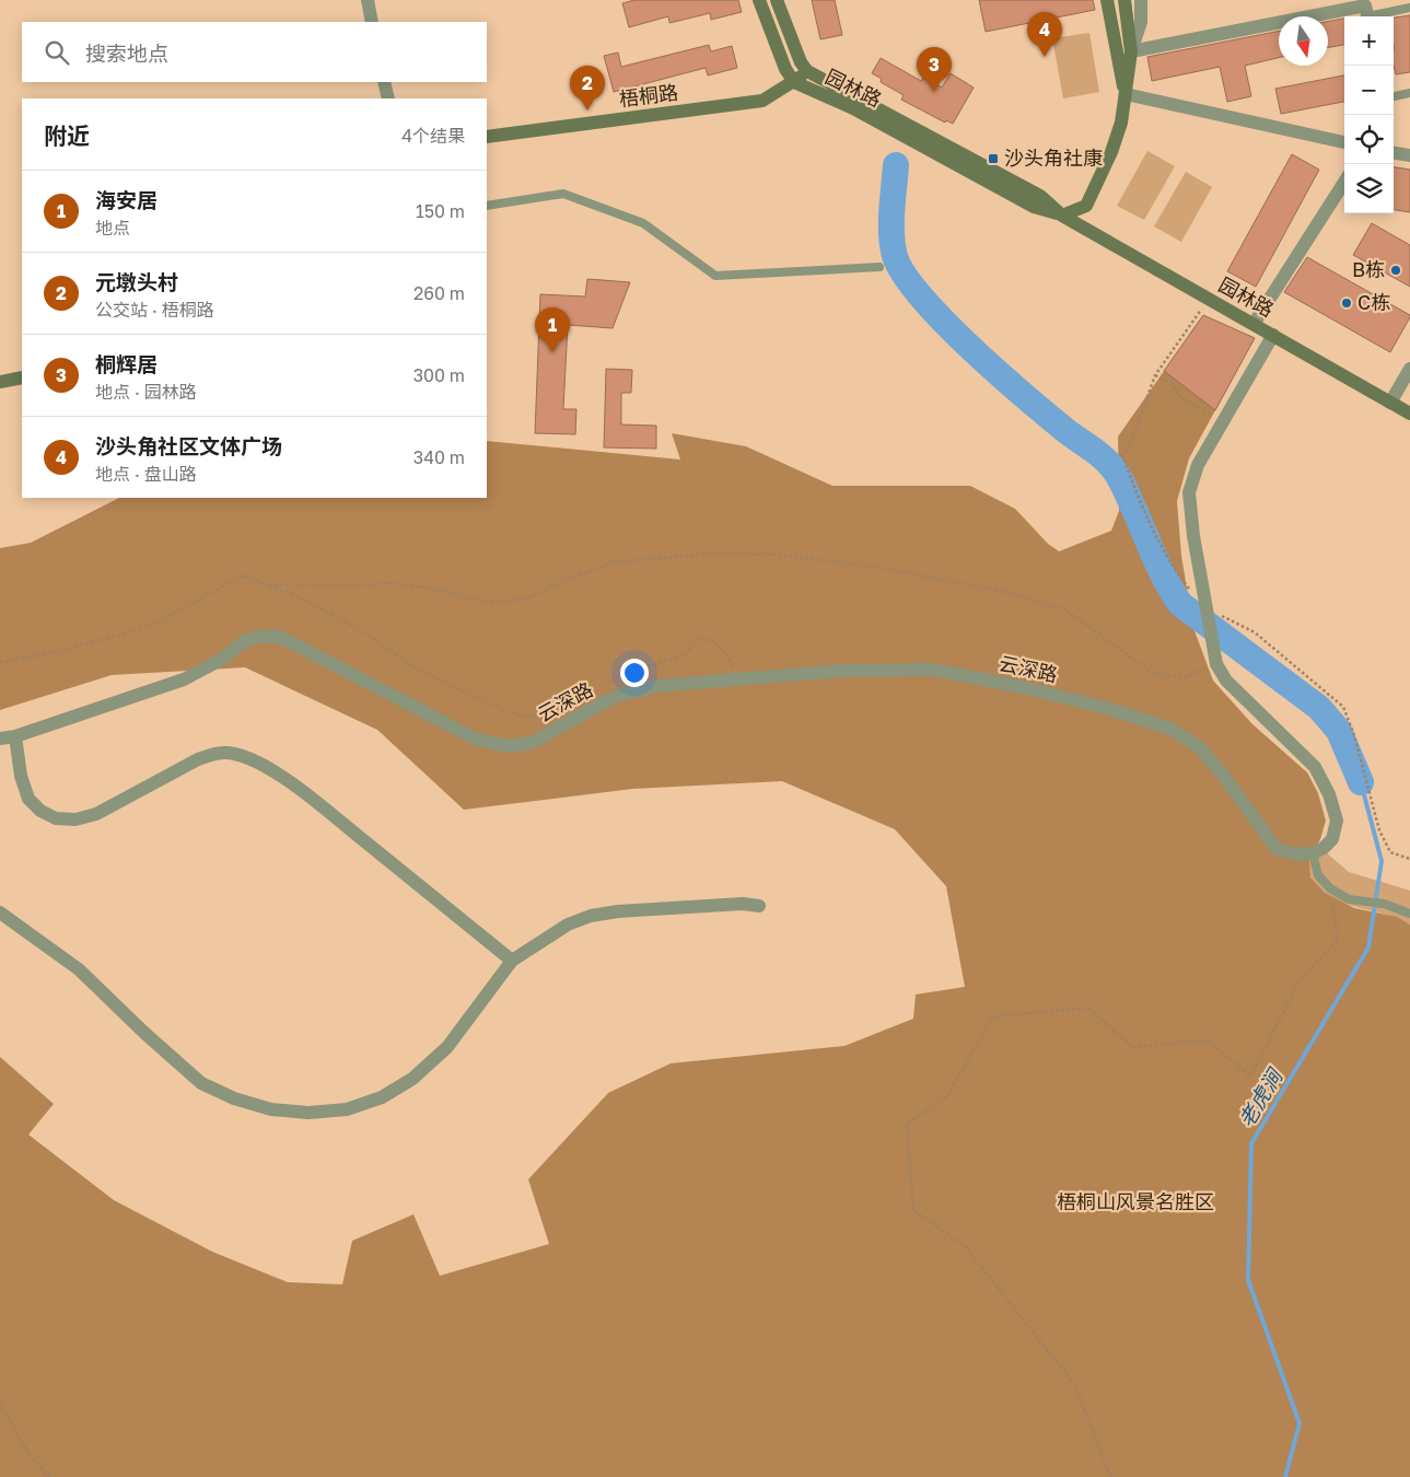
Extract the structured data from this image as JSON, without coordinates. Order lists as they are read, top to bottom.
{
  "streets": {
    "main road": ["园林路", "梧桐路"],
    "street": ["云深路"]
  },
  "crossings": [
    ["园林路", "梧桐路"]
  ],
  "water": ["老虎涧"],
  "parks": ["梧桐山风景名胜区"],
  "places": {
    "transit": ["沙头角社康"],
    "other": ["B栋", "C栋"]
  },
  "north": "bottom",
  "page": {
    "pins": [
      "4",
      "3",
      "2",
      "1"
    ],
    "map_buttons": ["+", "−"],
    "search": "搜索地点",
    "heading": ["附近", "4个结果"],
    "list": [
      {
        "mark": "1",
        "name": "海安居",
        "note": "地点",
        "value": "150 m"
      },
      {
        "mark": "2",
        "name": "元墩头村",
        "note": "公交站 · 梧桐路",
        "value": "260 m"
      },
      {
        "mark": "3",
        "name": "桐辉居",
        "note": "地点 · 园林路",
        "value": "300 m"
      },
      {
        "mark": "4",
        "name": "沙头角社区文体广场",
        "note": "地点 · 盘山路",
        "value": "340 m"
      }
    ]
  }
}
